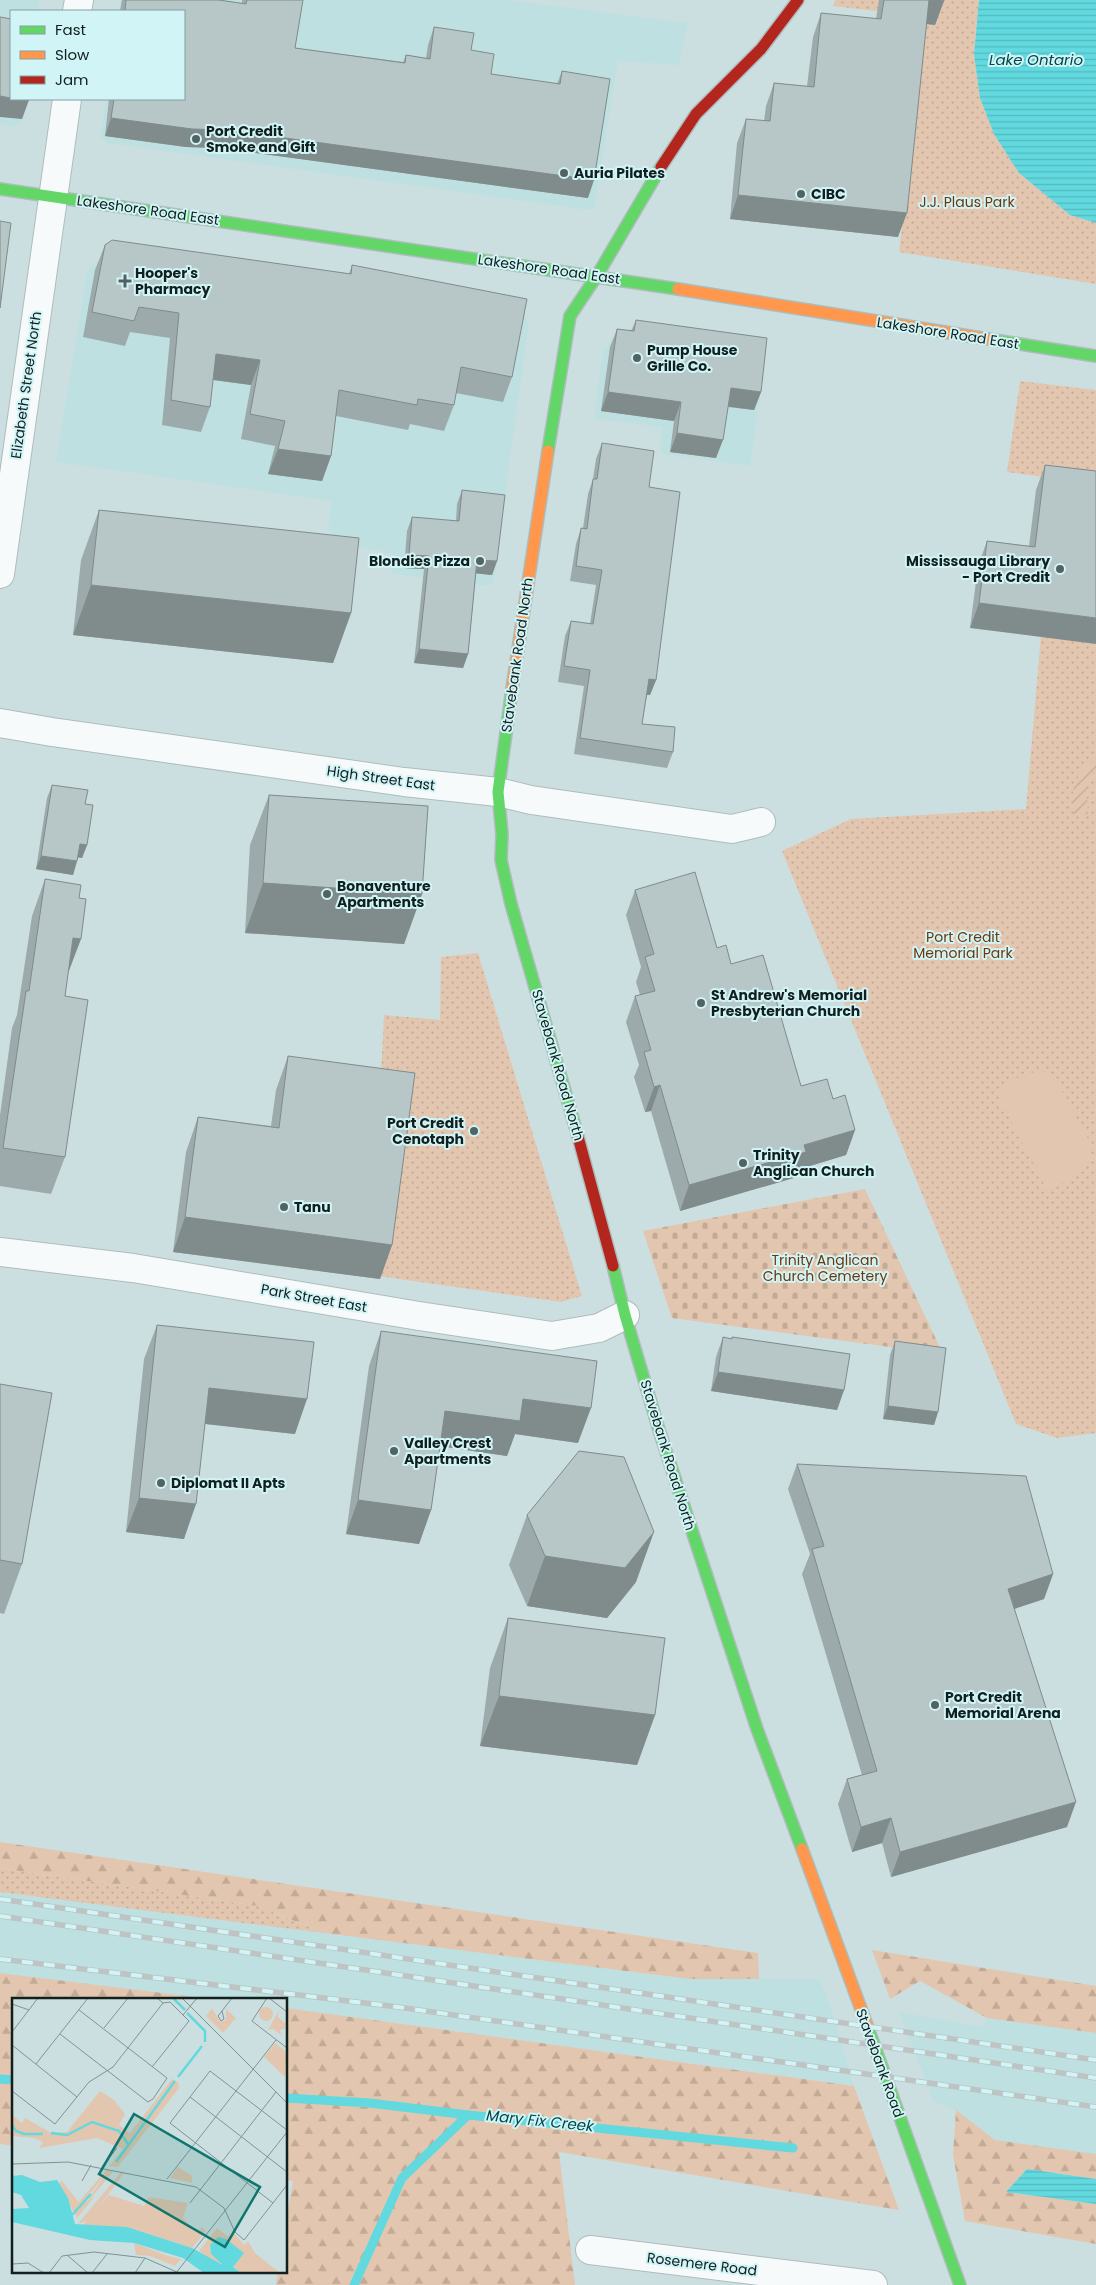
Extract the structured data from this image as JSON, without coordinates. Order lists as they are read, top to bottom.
{
  "streets": {
    "street": [
      "Lakeshore Road East",
      "Elizabeth Street North",
      "Stavebank Road North",
      "High Street East",
      "Park Street East",
      "Stavebank Road",
      "Rosemere Road"
    ]
  },
  "crossings": [
    ["Lakeshore Road East", "Elizabeth Street North"],
    ["Lakeshore Road East", "Stavebank Road North"],
    ["Stavebank Road North", "High Street East"],
    ["Stavebank Road North", "Park Street East"],
    ["Stavebank Road North", "Stavebank Road"]
  ],
  "water": ["Lake Ontario", "Mary Fix Creek"],
  "parks": ["J.J. Plaus Park", "Port Credit Memorial Park", "Trinity Anglican Church Cemetery"],
  "places": {
    "other": [
      "Port Credit Smoke and Gift",
      "Auria Pilates",
      "CIBC",
      "Pump House Grille Co.",
      "Blondies Pizza",
      "Mississauga Library - Port Credit",
      "Bonaventure Apartments",
      "St Andrew's Memorial Presbyterian Church",
      "Port Credit Cenotaph",
      "Trinity Anglican Church",
      "Tanu",
      "Valley Crest Apartments",
      "Diplomat II Apts",
      "Port Credit Memorial Arena"
    ],
    "health": ["Hooper's Pharmacy"]
  },
  "legend": ["Fast", "Slow", "Jam"]
}
